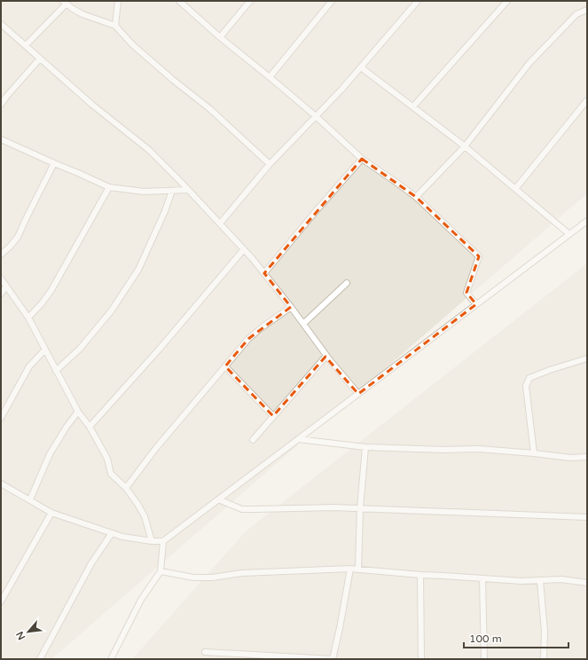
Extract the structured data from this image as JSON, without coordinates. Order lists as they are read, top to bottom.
{
  "scale_bar": "100 m",
  "north": "bottom left"
}
